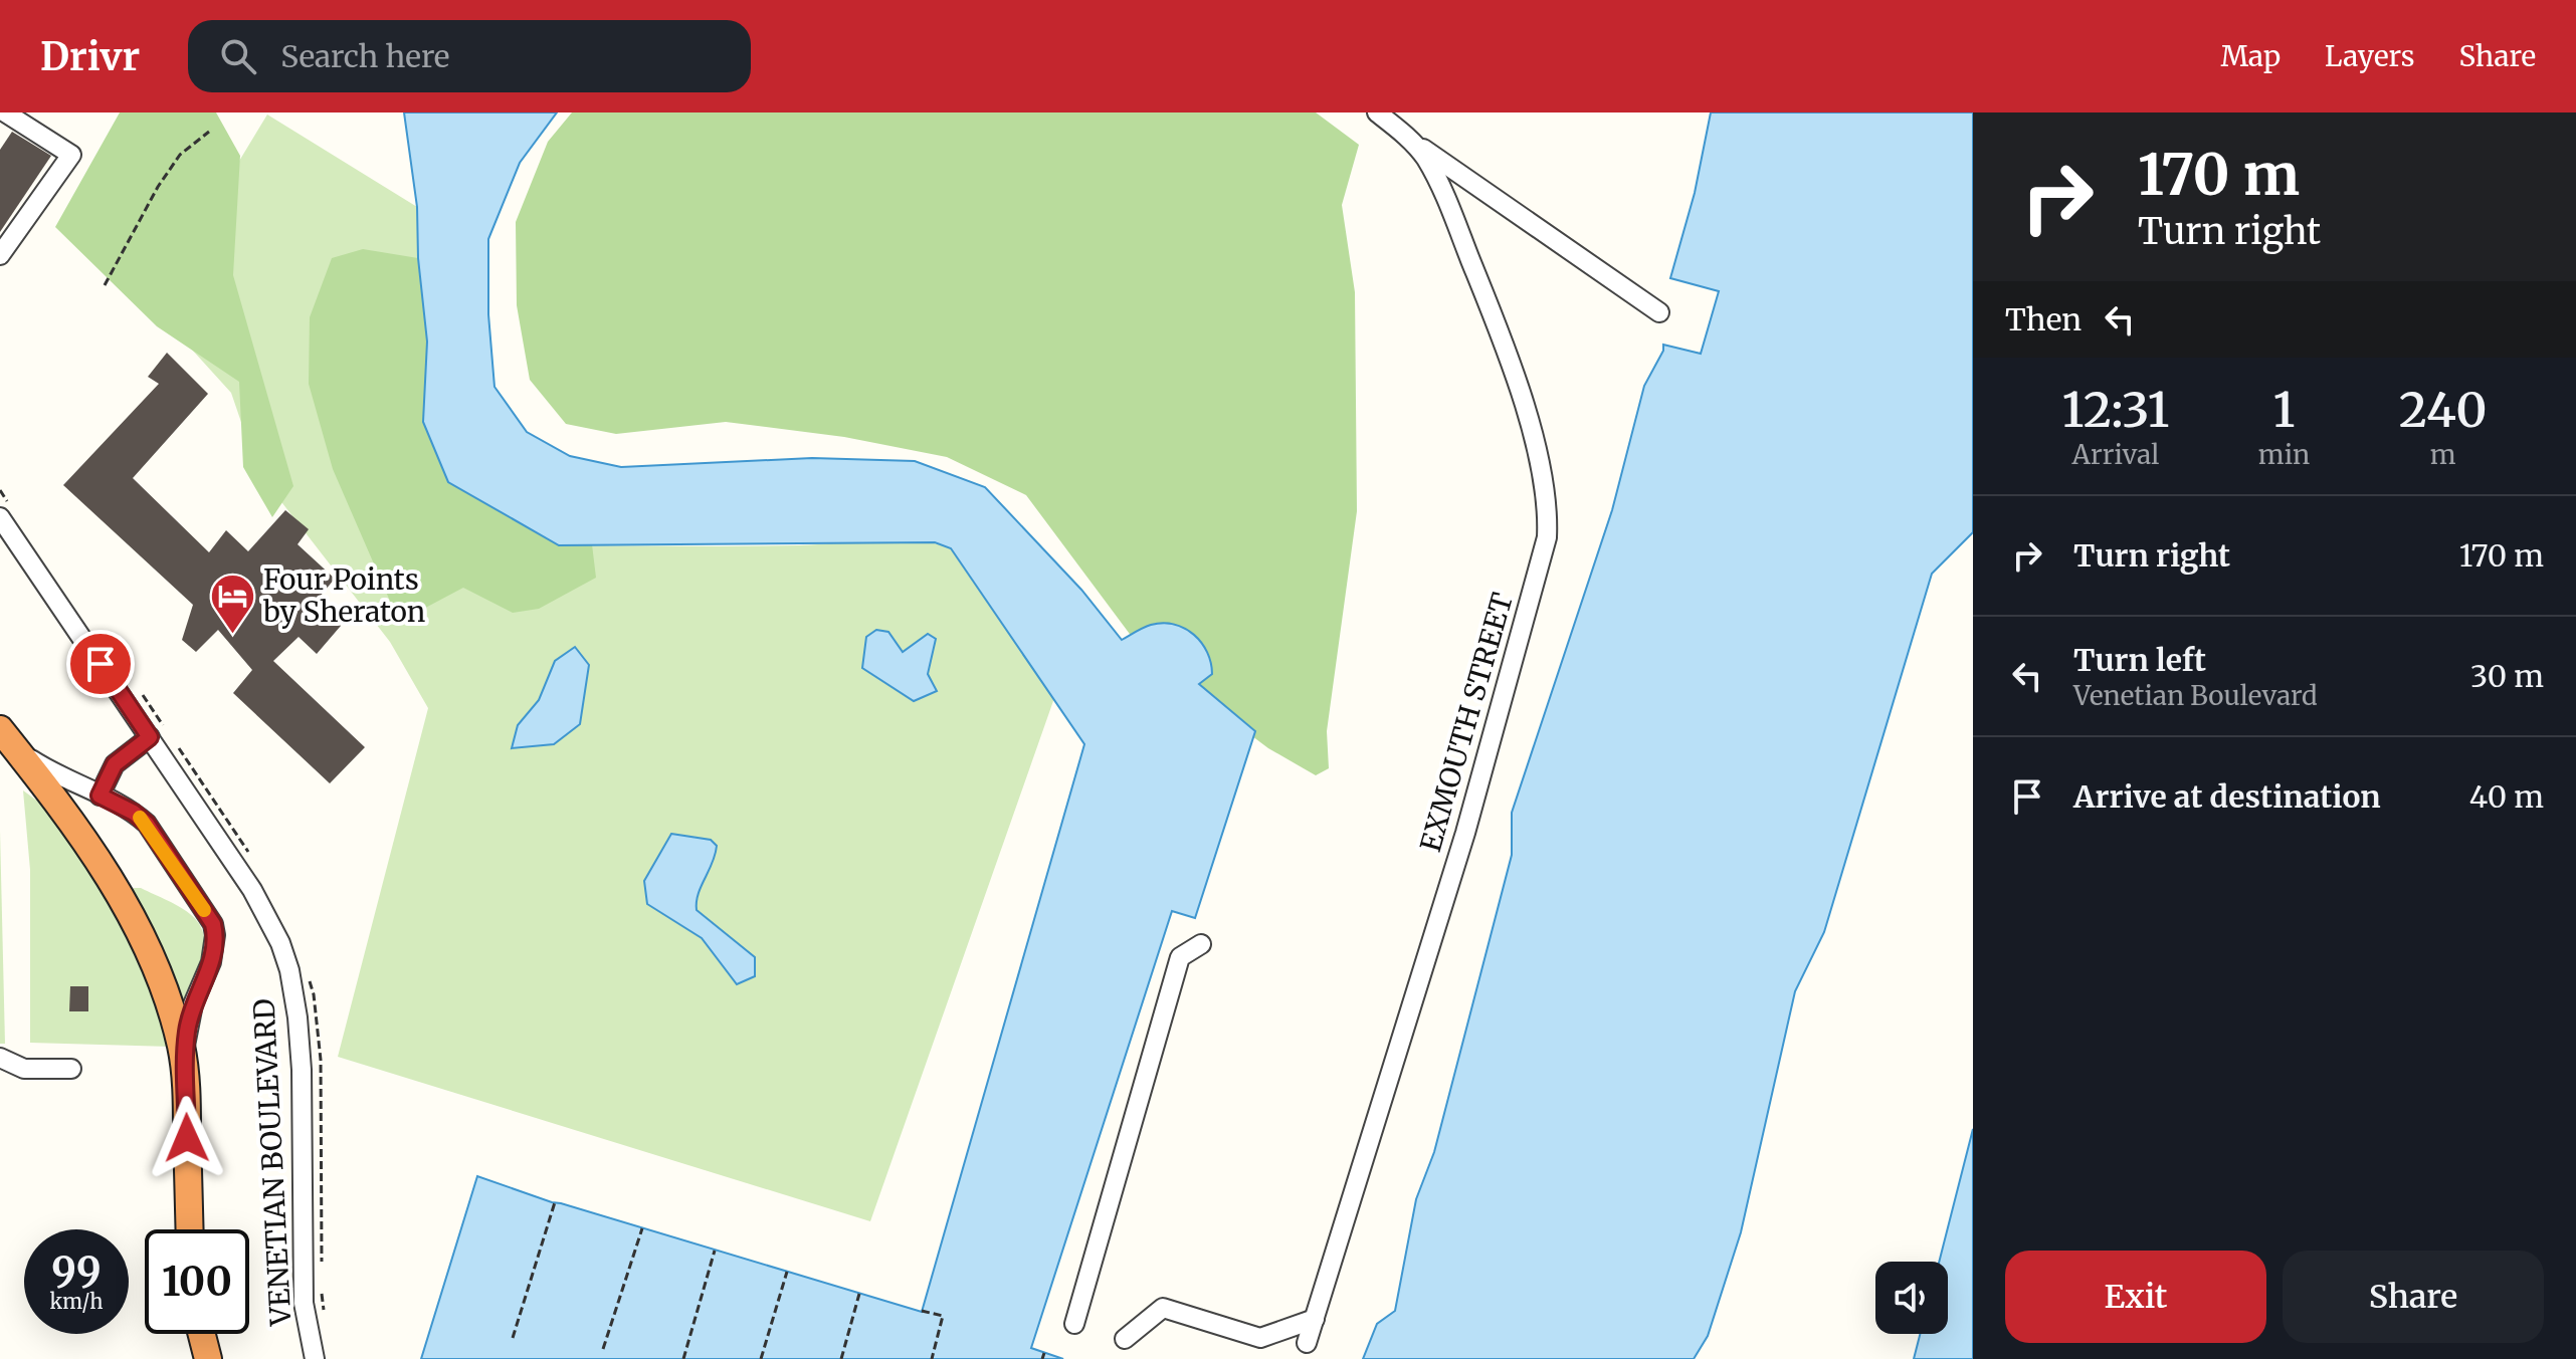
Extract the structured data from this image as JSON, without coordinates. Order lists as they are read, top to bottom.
{
  "streets": {
    "street": ["EXMOUTH STREET", "VENETIAN BOULEVARD"]
  },
  "places": {
    "hotel": ["Four Points by Sheraton"]
  },
  "page": {
    "header": "Drivr",
    "search": "Search here",
    "nav": ["Map", "Layers", "Share"],
    "turn": ["170 m", "Turn right"],
    "then": "Then",
    "eta": [
      "12:31",
      "Arrival",
      "1",
      "min",
      "240",
      "m"
    ],
    "list": [
      {
        "name": "Turn right",
        "value": "170 m"
      },
      {
        "name": "Turn left",
        "note": "Venetian Boulevard",
        "value": "30 m"
      },
      {
        "name": "Arrive at destination",
        "value": "40 m"
      }
    ],
    "speed": "99 km/h",
    "limit": "100",
    "buttons": ["Exit", "Share"]
  }
}
